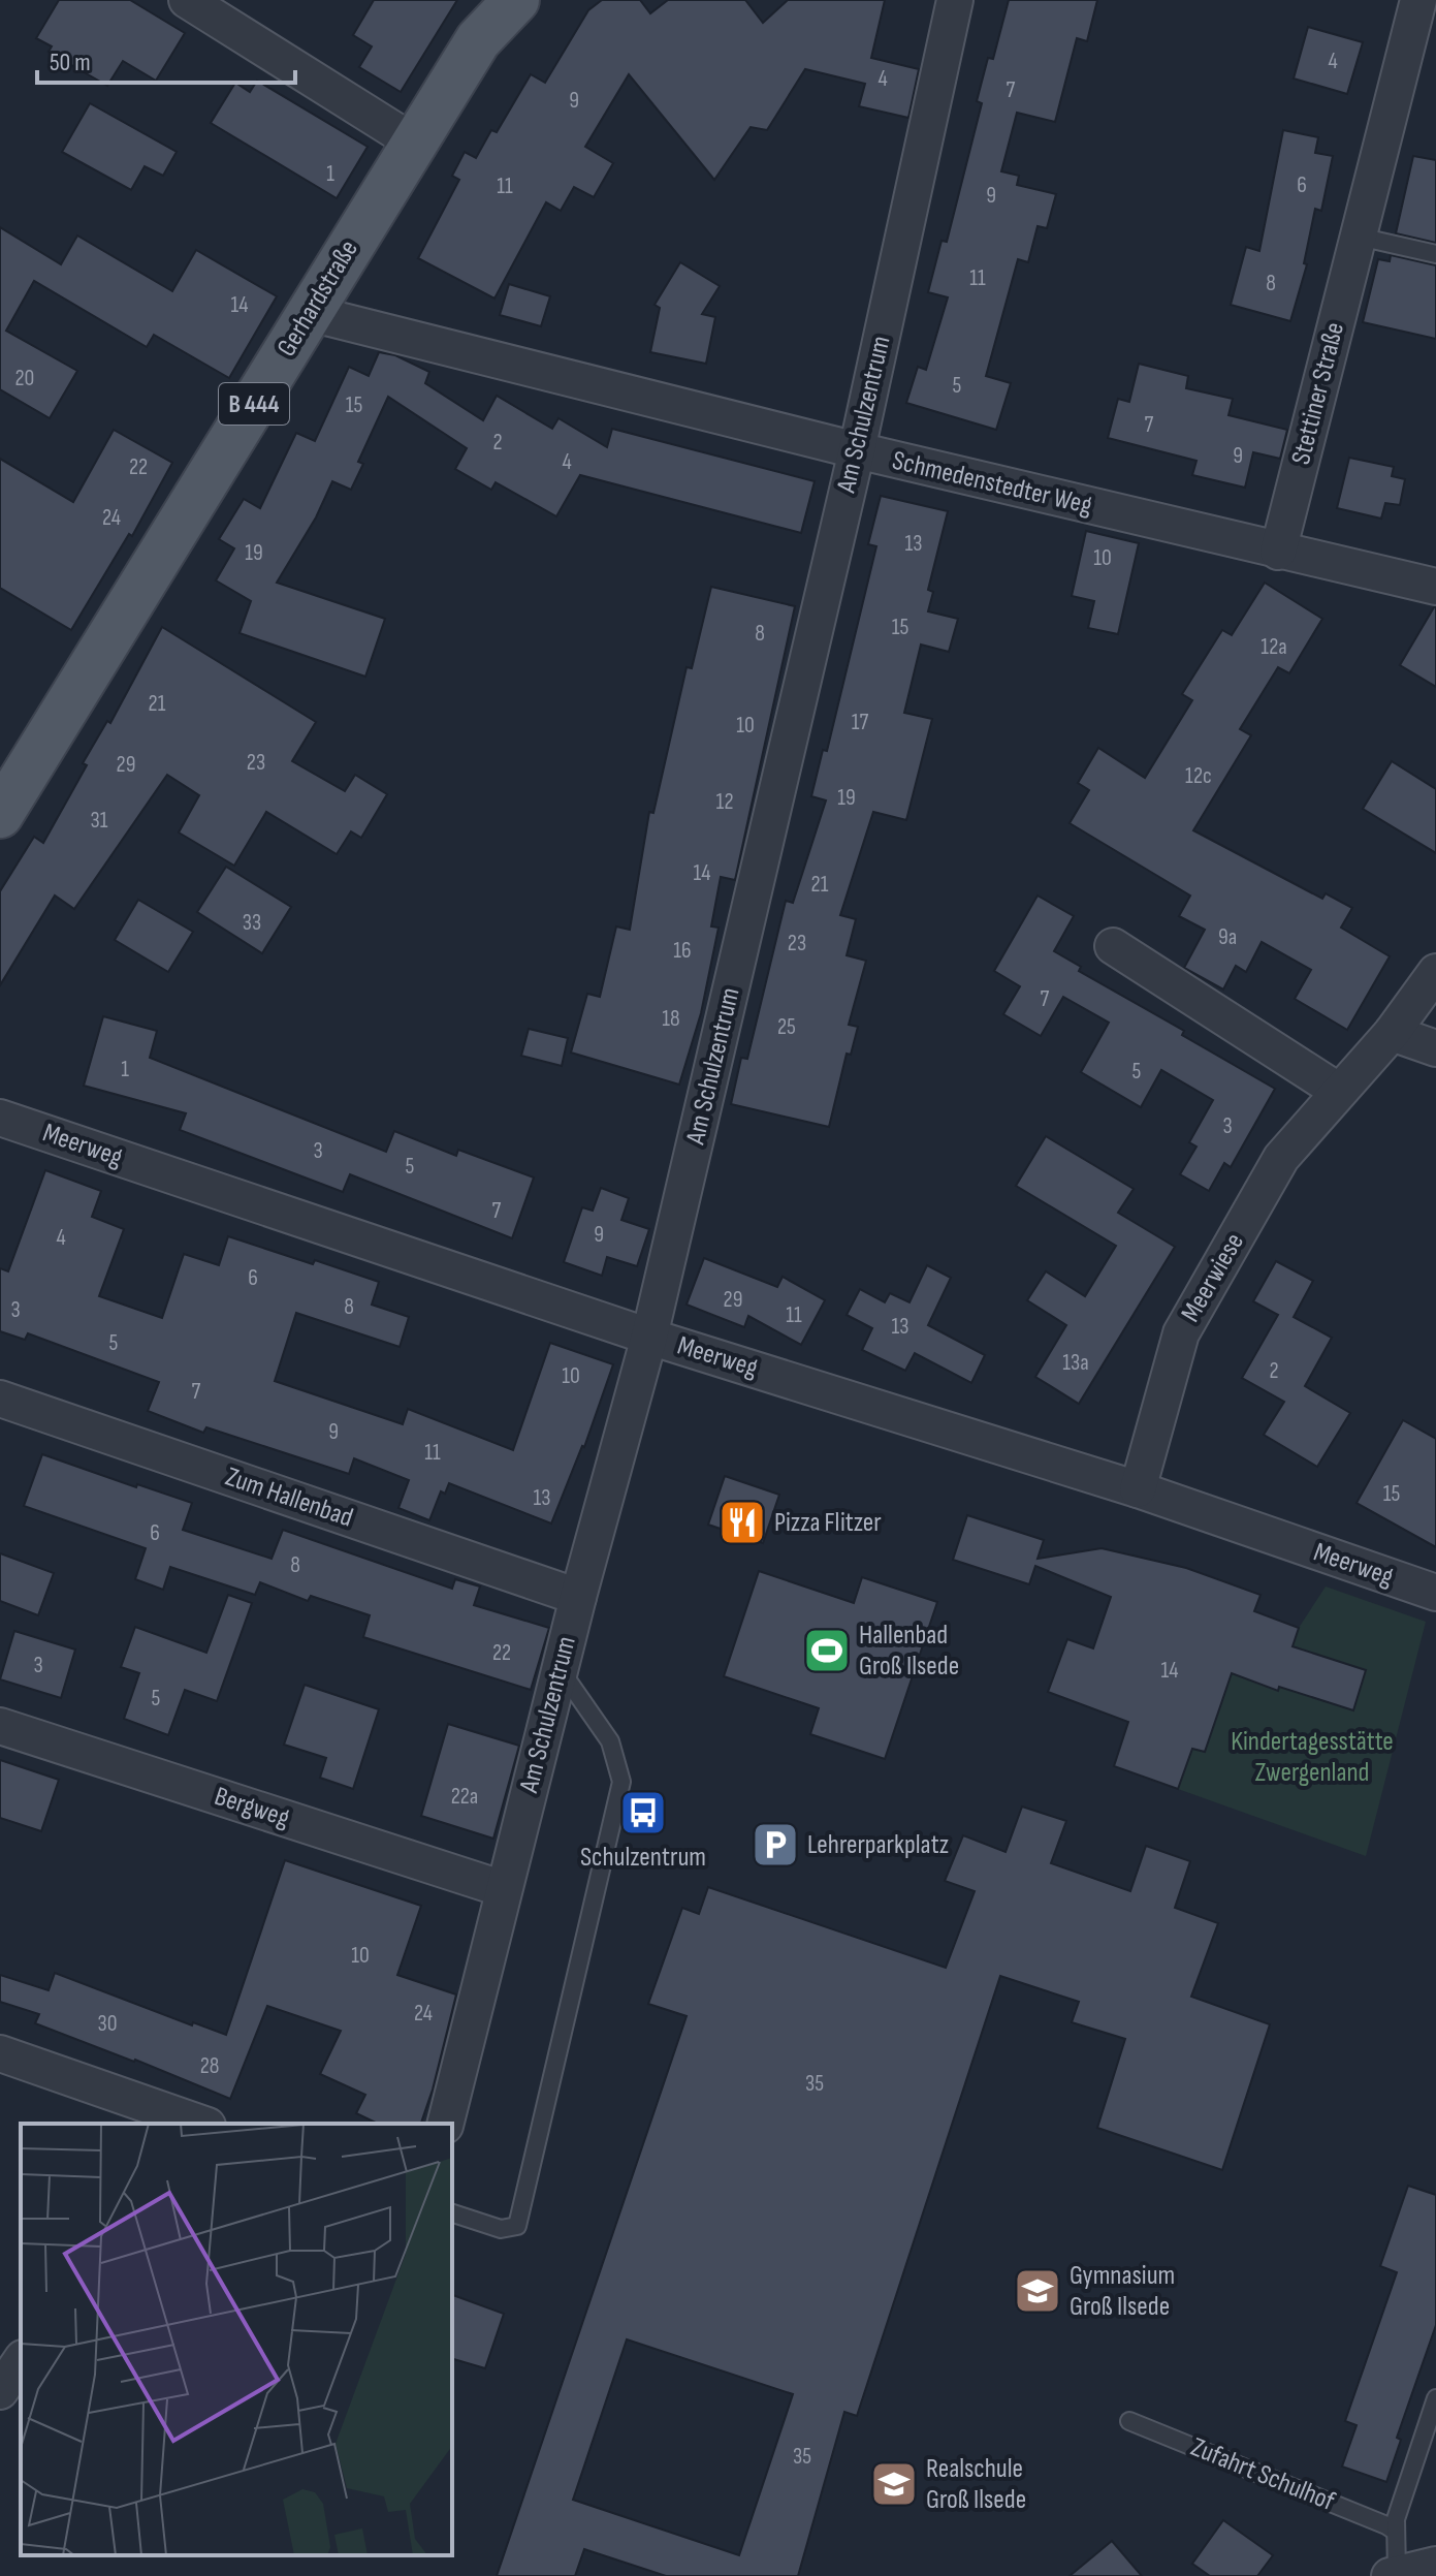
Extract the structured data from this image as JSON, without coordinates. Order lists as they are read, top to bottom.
{
  "streets": {
    "main road": ["Gerhardstraße", "B 444"],
    "street": [
      "Stettiner Straße",
      "Am Schulzentrum",
      "Schmedenstedter Weg",
      "Meerweg",
      "Meerwiese",
      "Zum Hallenbad",
      "Bergweg"
    ],
    "lane": ["Zufahrt Schulhof"]
  },
  "crossings": [
    ["Gerhardstraße", "Schmedenstedter Weg"],
    ["Stettiner Straße", "Schmedenstedter Weg"],
    ["Am Schulzentrum", "Schmedenstedter Weg"],
    ["Am Schulzentrum", "Meerweg"],
    ["Am Schulzentrum", "Zum Hallenbad"],
    ["Am Schulzentrum", "Bergweg"],
    ["Meerweg", "Meerwiese"]
  ],
  "parks": ["Kindertagesstätte Zwergenland"],
  "places": {
    "restaurant": ["Pizza Flitzer"],
    "sports": ["Hallenbad Groß Ilsede"],
    "bus stop": ["Schulzentrum"],
    "parking": ["Lehrerparkplatz"],
    "school or university": ["Gymnasium Groß Ilsede", "Realschule Groß Ilsede"]
  },
  "house_numbers": [
    "4",
    "4",
    "7",
    "9",
    "1",
    "6",
    "11",
    "9",
    "11",
    "8",
    "14",
    "20",
    "5",
    "15",
    "7",
    "2",
    "9",
    "4",
    "22",
    "24",
    "13",
    "19",
    "10",
    "15",
    "8",
    "12a",
    "21",
    "17",
    "10",
    "23",
    "29",
    "12c",
    "19",
    "12",
    "31",
    "14",
    "21",
    "33",
    "9a",
    "23",
    "16",
    "7",
    "18",
    "25",
    "1",
    "5",
    "3",
    "3",
    "5",
    "7",
    "9",
    "4",
    "6",
    "29",
    "8",
    "3",
    "11",
    "13",
    "5",
    "13a",
    "2",
    "10",
    "7",
    "9",
    "11",
    "15",
    "13",
    "6",
    "8",
    "22",
    "3",
    "14",
    "5",
    "22a",
    "10",
    "24",
    "30",
    "28",
    "35",
    "35"
  ],
  "scale_bar": "50 m"
}
